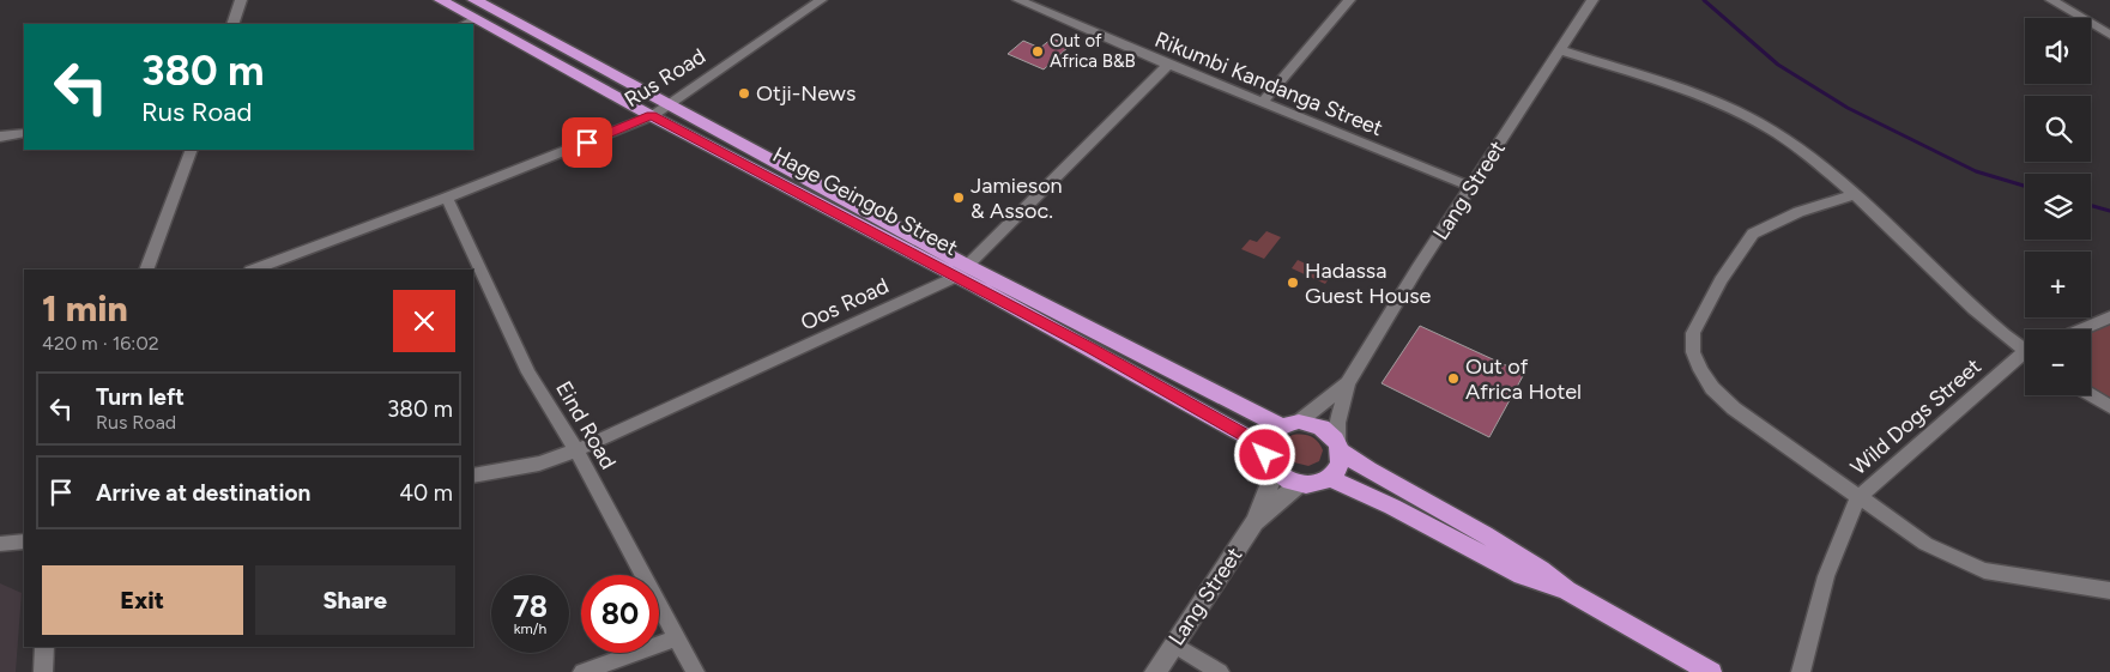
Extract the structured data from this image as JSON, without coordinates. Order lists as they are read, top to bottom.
{
  "streets": {
    "highway": ["Hage Geingob Street"],
    "street": [
      "Rus Road",
      "Rikumbi Kandanga Street",
      "Lang Street",
      "Oos Road",
      "Wild Dogs Street",
      "Eind Road"
    ]
  },
  "crossings": [
    ["Rus Road", "Hage Geingob Street"],
    ["Rus Road", "Eind Road"],
    ["Rikumbi Kandanga Street", "Lang Street"],
    ["Rikumbi Kandanga Street", "Oos Road"],
    ["Lang Street", "Hage Geingob Street"],
    ["Hage Geingob Street", "Oos Road"],
    ["Oos Road", "Eind Road"]
  ],
  "places": [
    "Out of Africa B&B",
    "Otji-News",
    "Jamieson & Assoc.",
    "Hadassa Guest House",
    "Out of Africa Hotel"
  ],
  "page": {
    "map_buttons": ["+", "−"],
    "turn": ["380 m", "Rus Road"],
    "heading": ["1 min", "420 m · 16:02"],
    "list": [
      {
        "name": "Turn left",
        "note": "Rus Road",
        "value": "380 m"
      },
      {
        "name": "Arrive at destination",
        "value": "40 m"
      }
    ],
    "buttons": ["Exit", "Share"],
    "speed": "78 km/h",
    "limit": "80"
  }
}
